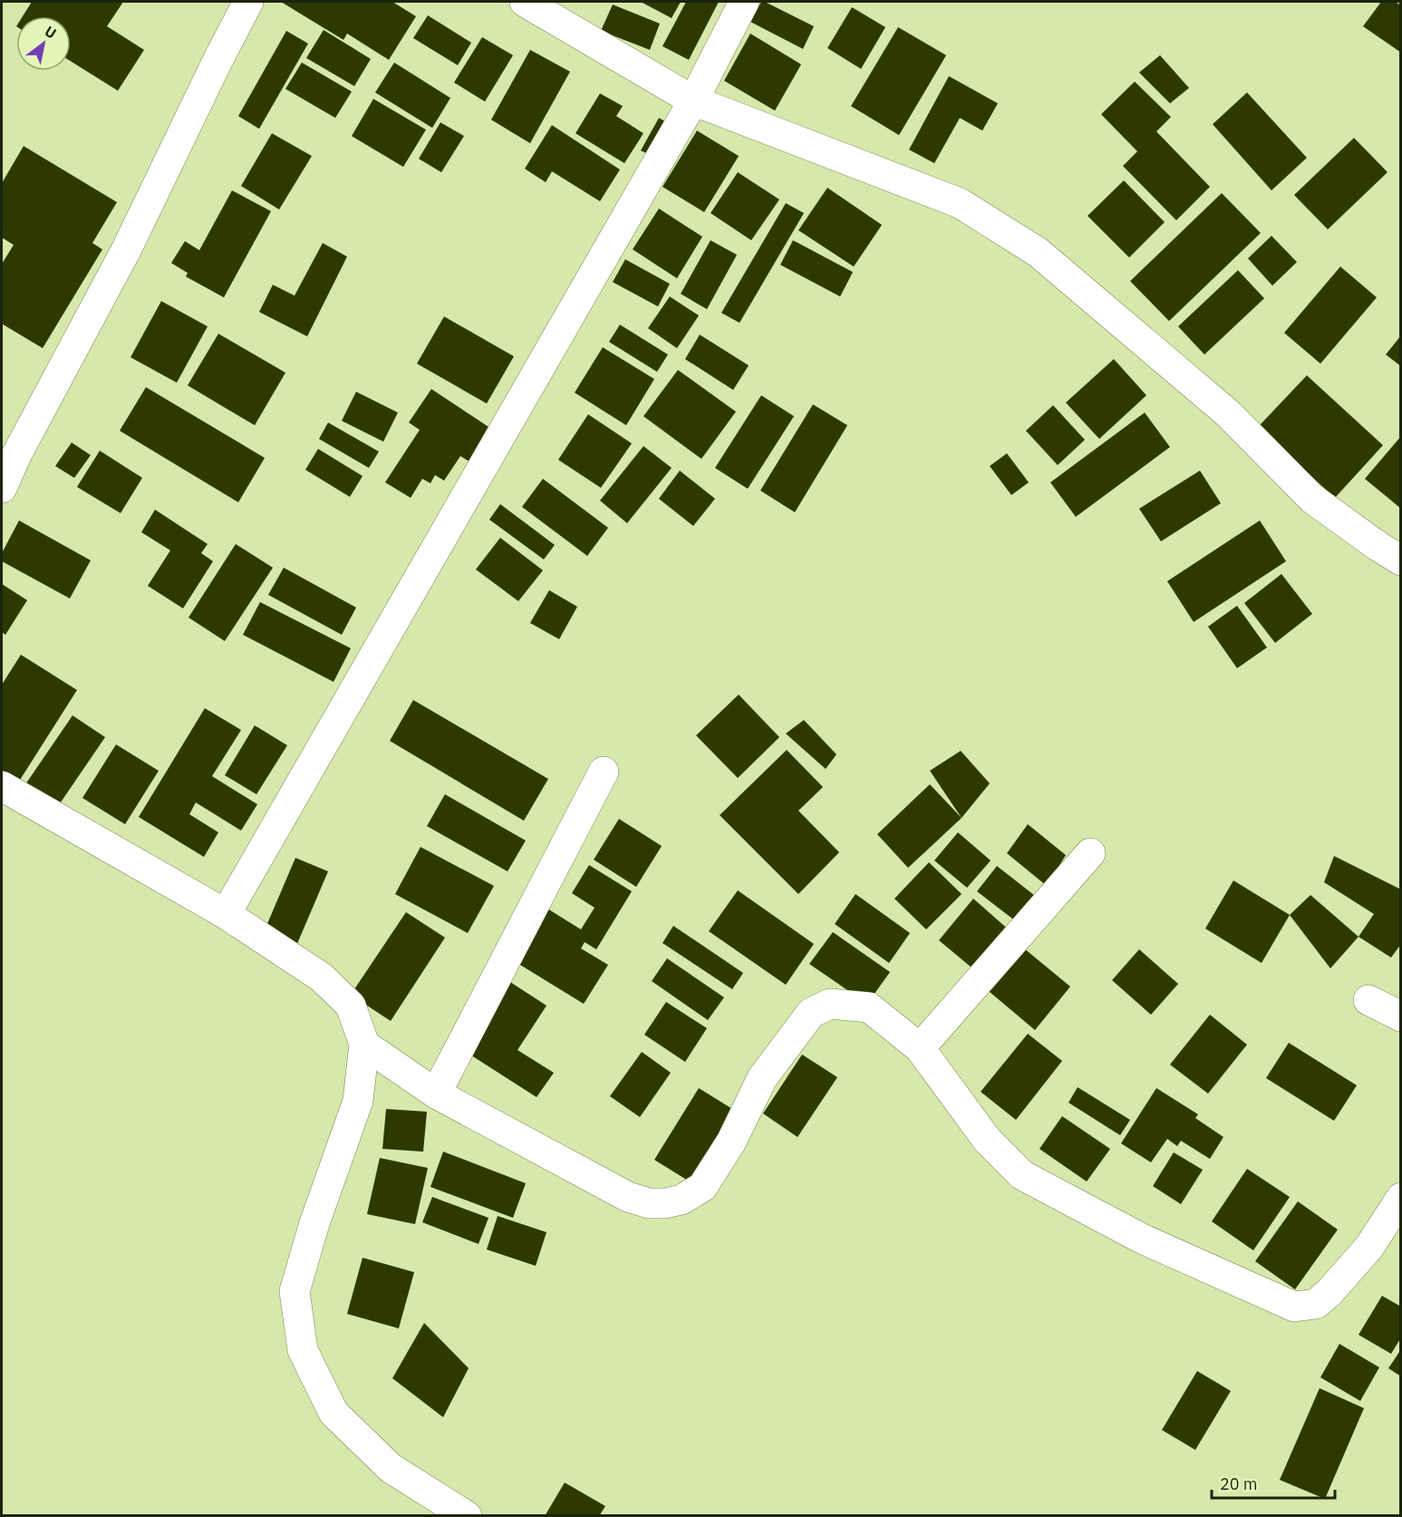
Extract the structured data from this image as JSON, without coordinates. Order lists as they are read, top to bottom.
{
  "scale_bar": "20 m",
  "north": "top right"
}
